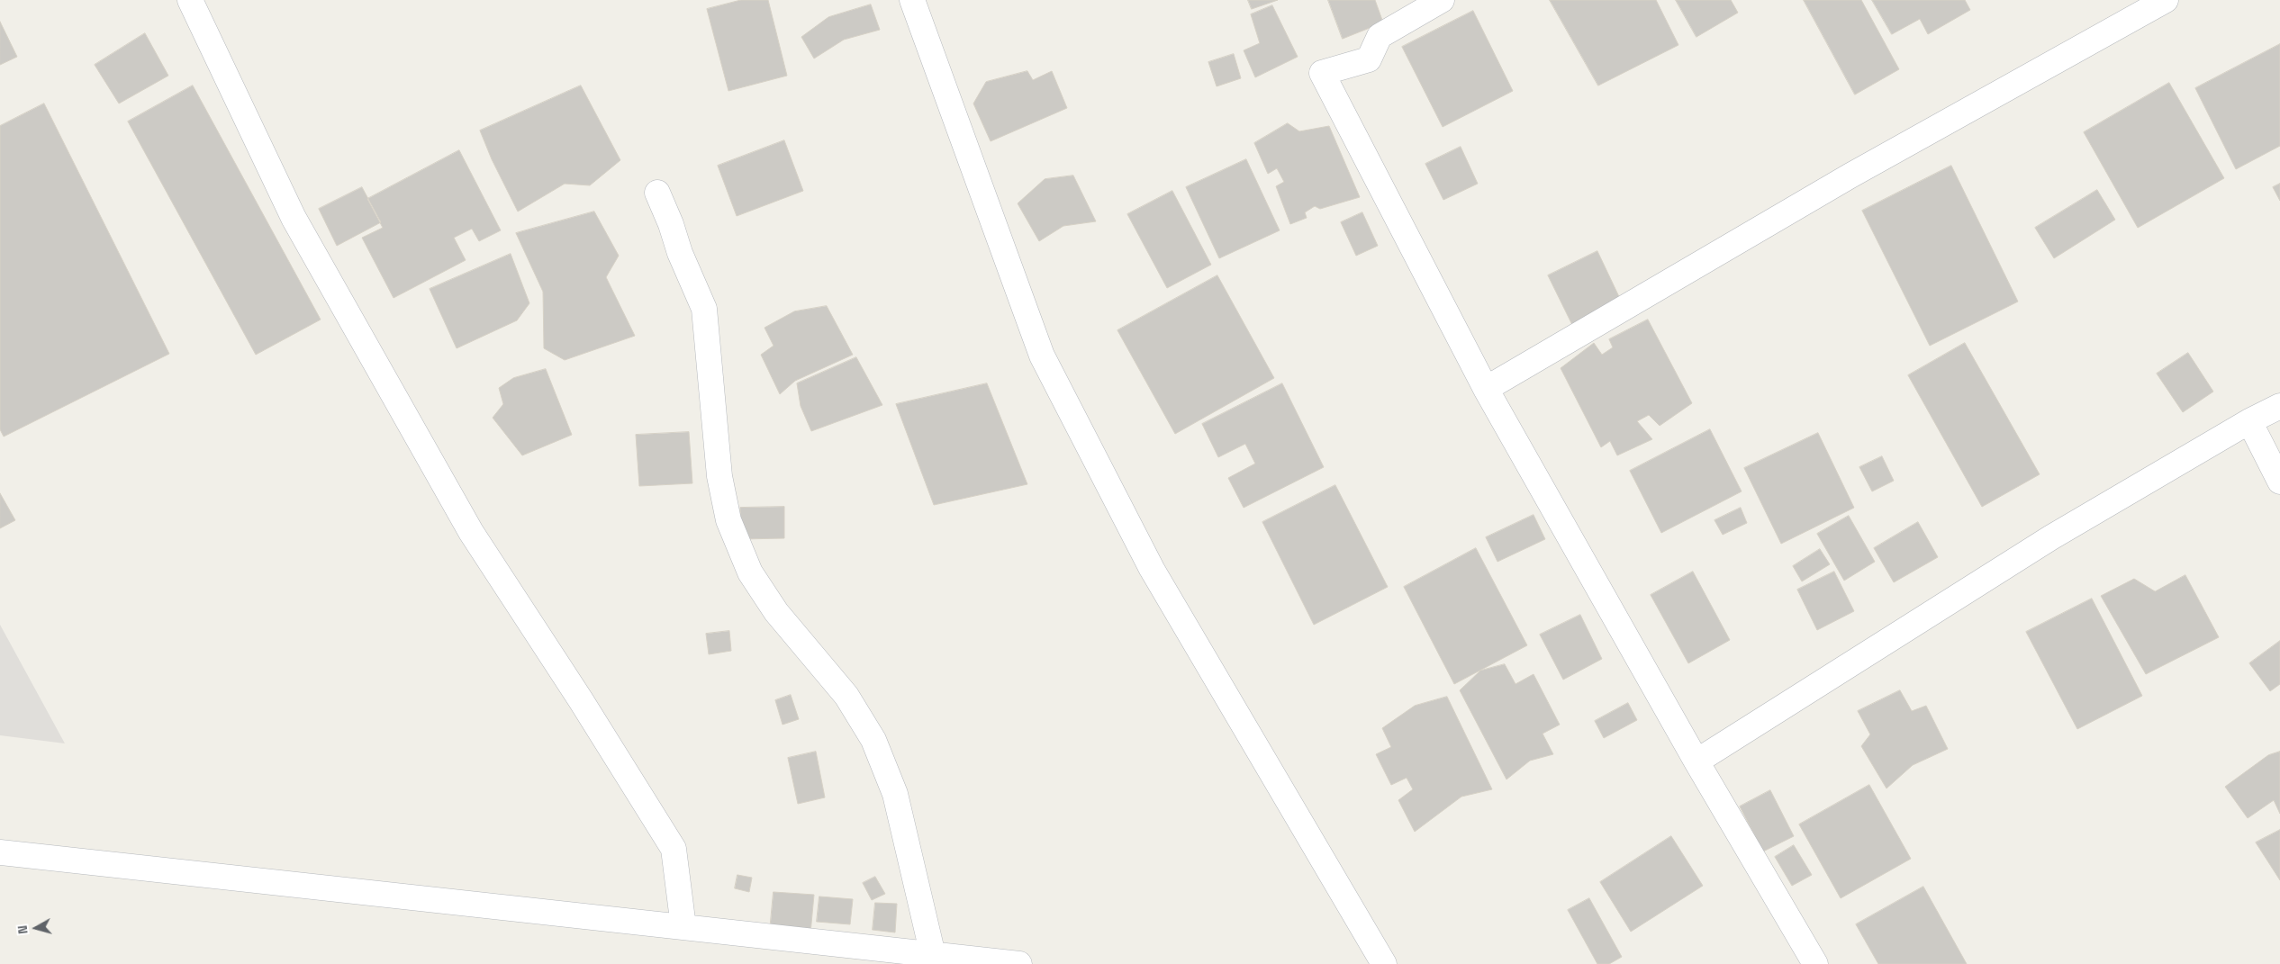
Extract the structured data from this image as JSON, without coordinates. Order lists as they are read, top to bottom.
{
  "north": "left"
}
